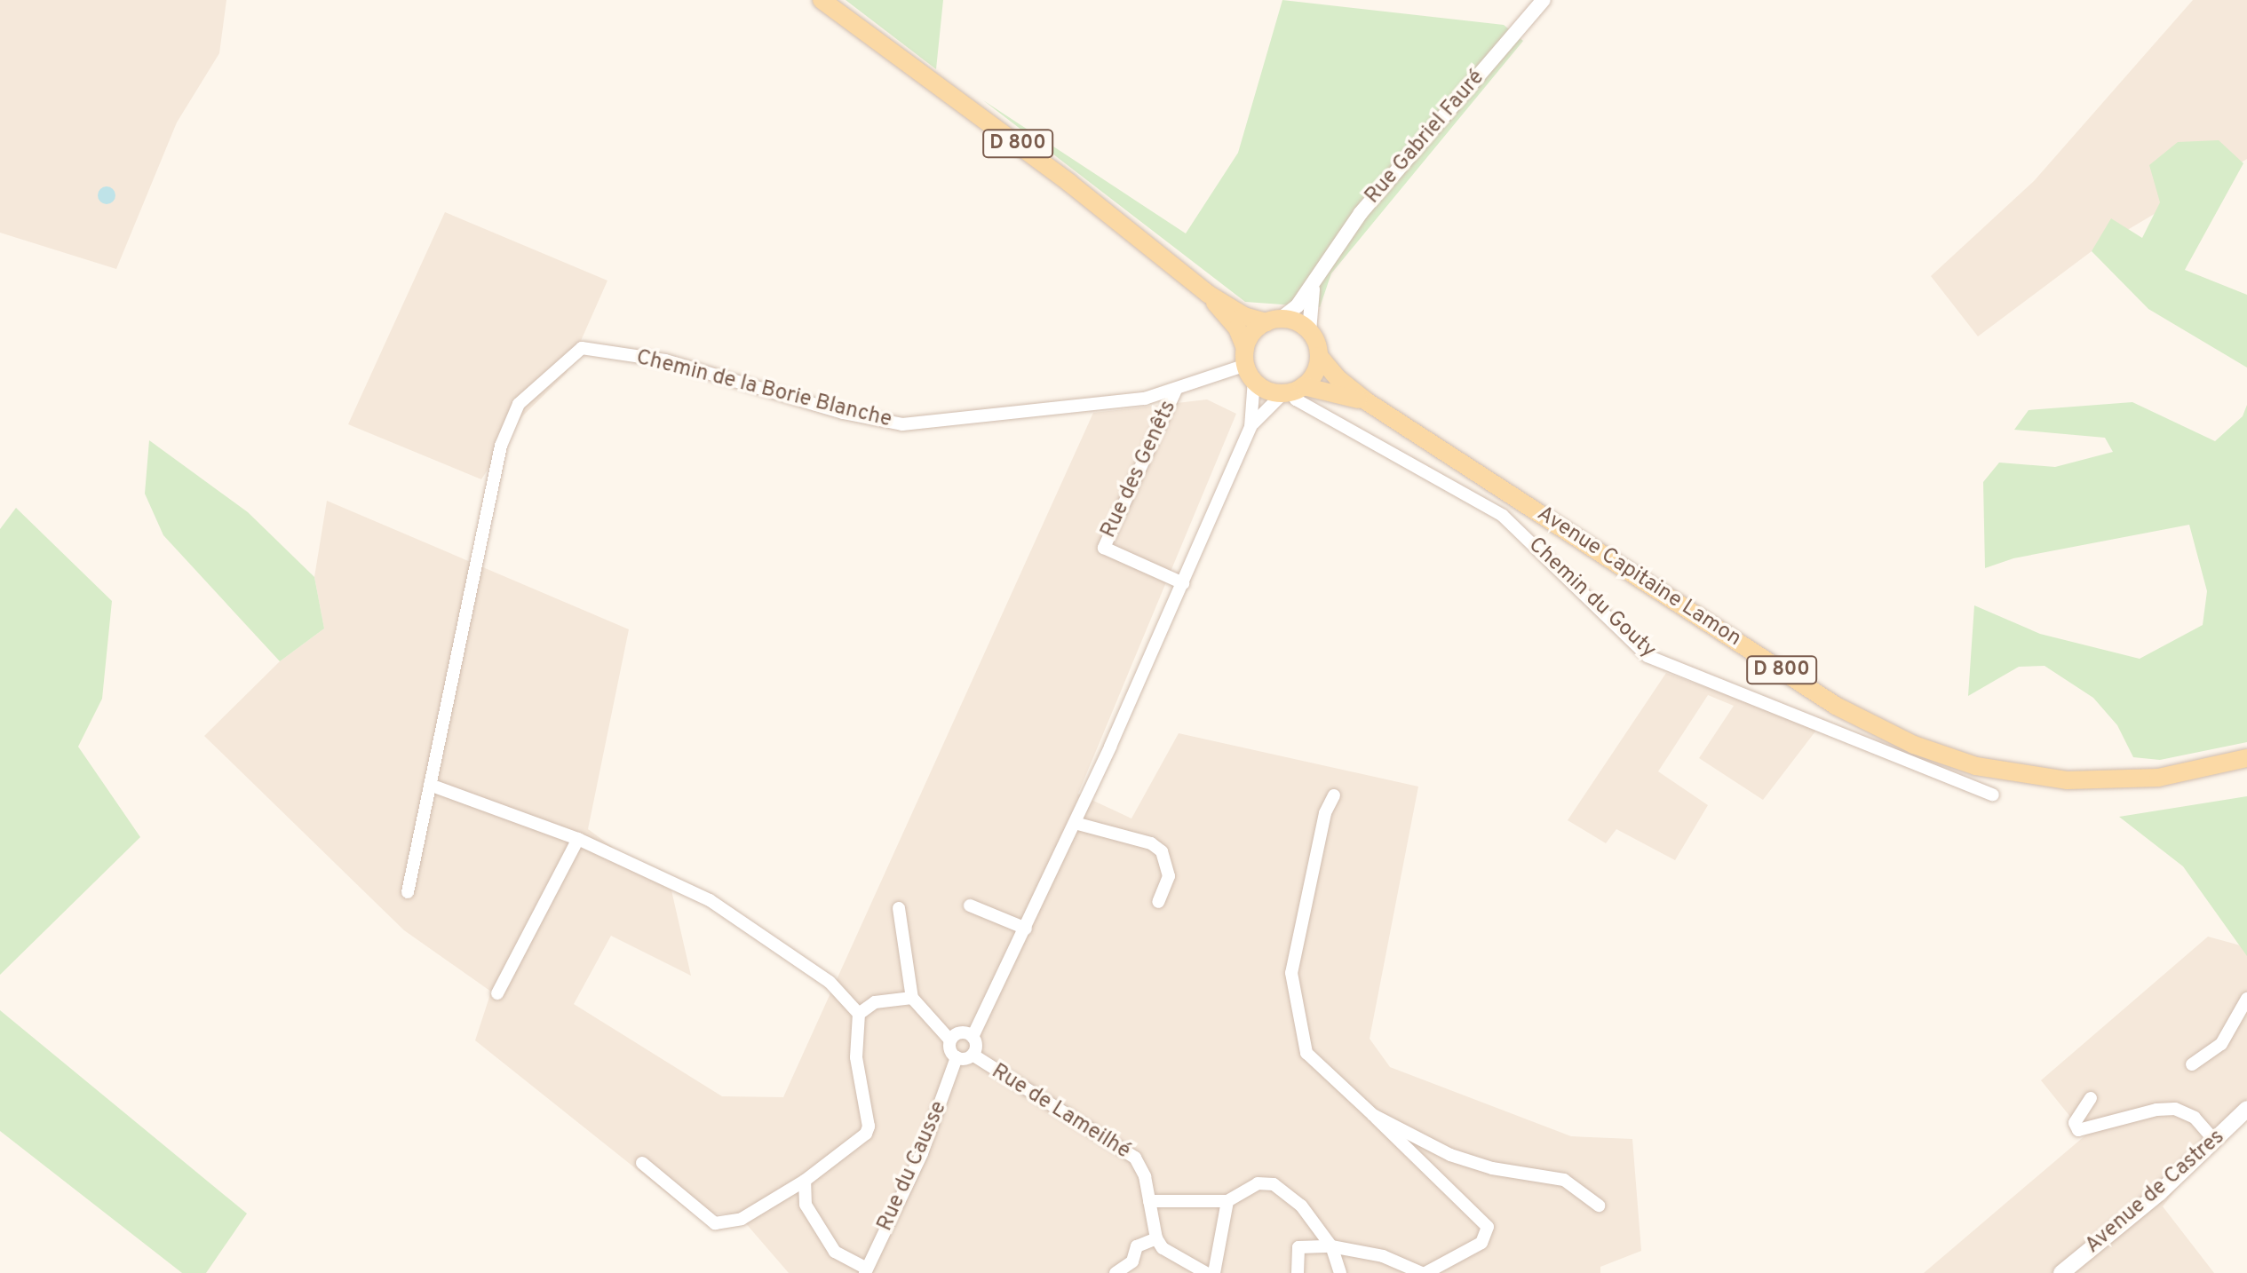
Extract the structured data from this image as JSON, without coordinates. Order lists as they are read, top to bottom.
{
  "streets": {
    "main road": ["D 800", "Avenue Capitaine Lamon", "Avenue de Castres"],
    "street": [
      "Rue Gabriel Fauré",
      "Chemin de la Borie Blanche",
      "Rue des Genêts",
      "Chemin du Gouty",
      "Rue de Lameilhé",
      "Rue du Causse"
    ]
  },
  "crossings": [
    ["Rue Gabriel Fauré", "D 800"],
    ["Rue Gabriel Fauré", "Chemin de la Borie Blanche"],
    ["Rue Gabriel Fauré", "Avenue Capitaine Lamon"],
    ["Rue Gabriel Fauré", "Chemin du Gouty"],
    ["D 800", "Chemin de la Borie Blanche"],
    ["D 800", "Avenue Capitaine Lamon"],
    ["D 800", "Chemin du Gouty"],
    ["Chemin de la Borie Blanche", "Rue des Genêts"],
    ["Chemin de la Borie Blanche", "Avenue Capitaine Lamon"],
    ["Chemin de la Borie Blanche", "Chemin du Gouty"],
    ["Avenue Capitaine Lamon", "Chemin du Gouty"],
    ["Rue de Lameilhé", "Rue du Causse"]
  ]
}
